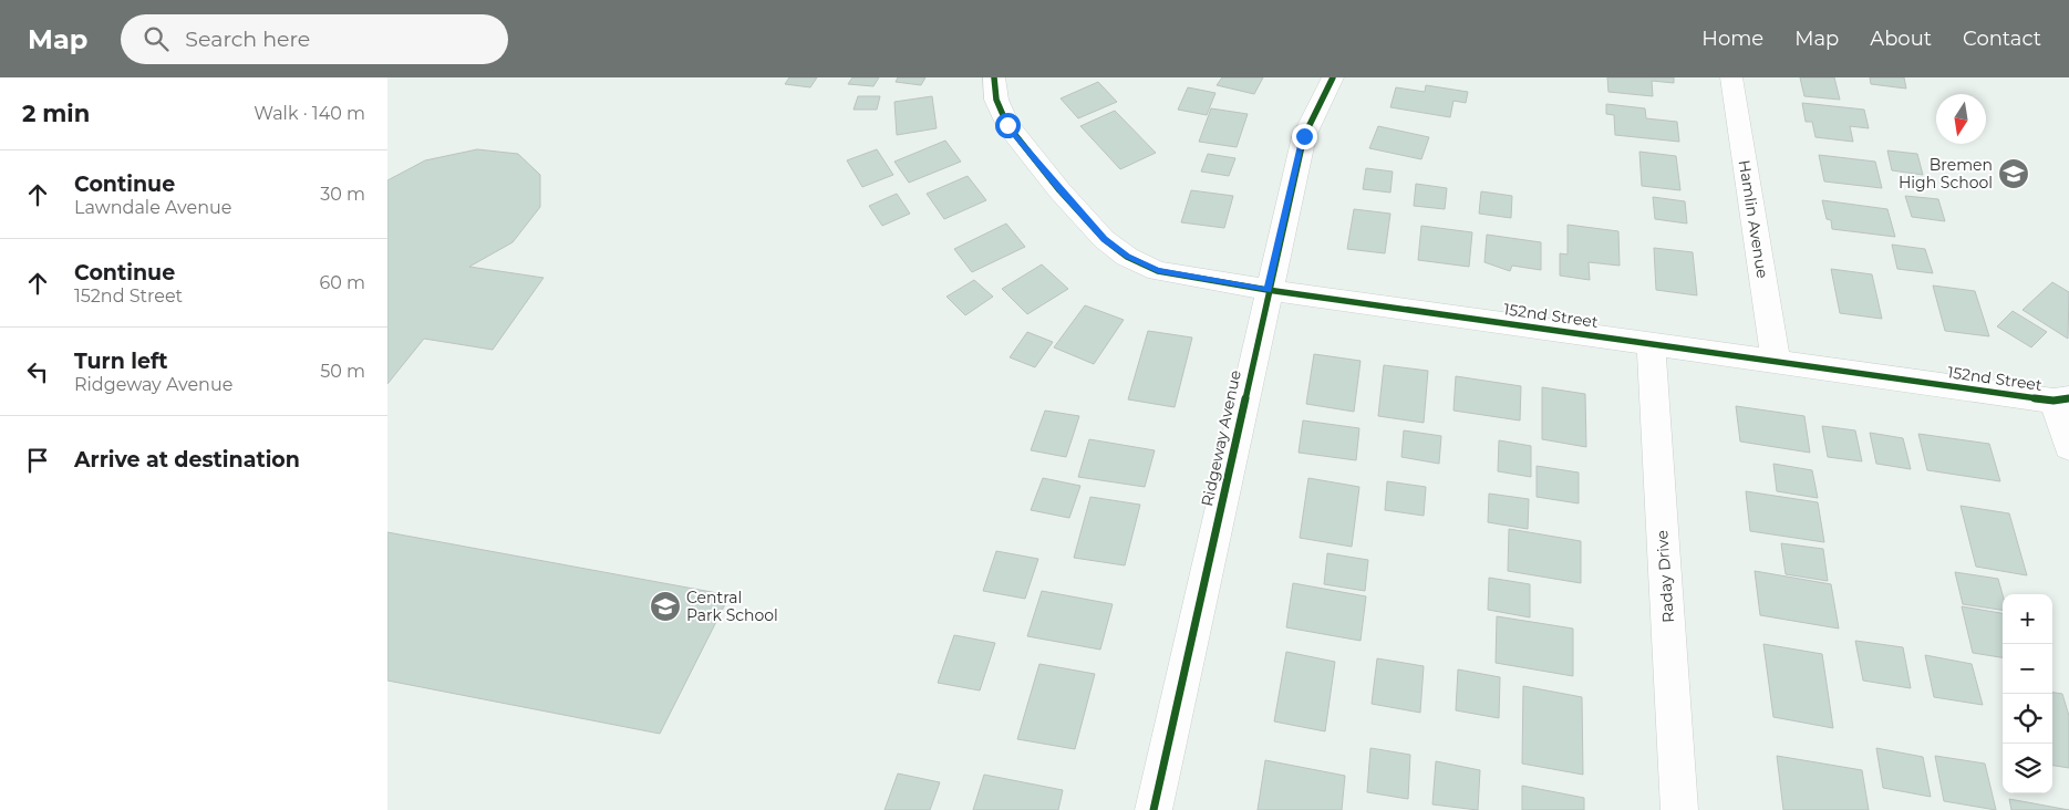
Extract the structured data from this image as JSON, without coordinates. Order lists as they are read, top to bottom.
{
  "streets": {
    "street": [
      "Hamlin Avenue",
      "152nd Street",
      "Ridgeway Avenue",
      "Raday Drive"
    ]
  },
  "crossings": [
    ["Hamlin Avenue", "152nd Street"],
    ["152nd Street", "Ridgeway Avenue"],
    ["152nd Street", "Raday Drive"]
  ],
  "places": {
    "school or university": ["Bremen High School", "Central Park School"]
  },
  "north": "bottom",
  "page": {
    "header": "Map",
    "search": "Search here",
    "nav": [
      "Home",
      "Map",
      "About",
      "Contact"
    ],
    "heading": ["2 min", "Walk · 140 m"],
    "list": [
      ["Continue", "Lawndale Avenue", "30 m"],
      ["Continue", "152nd Street", "60 m"],
      ["Turn left", "Ridgeway Avenue", "50 m"],
      "Arrive at destination"
    ],
    "map_buttons": ["+", "−"]
  }
}
